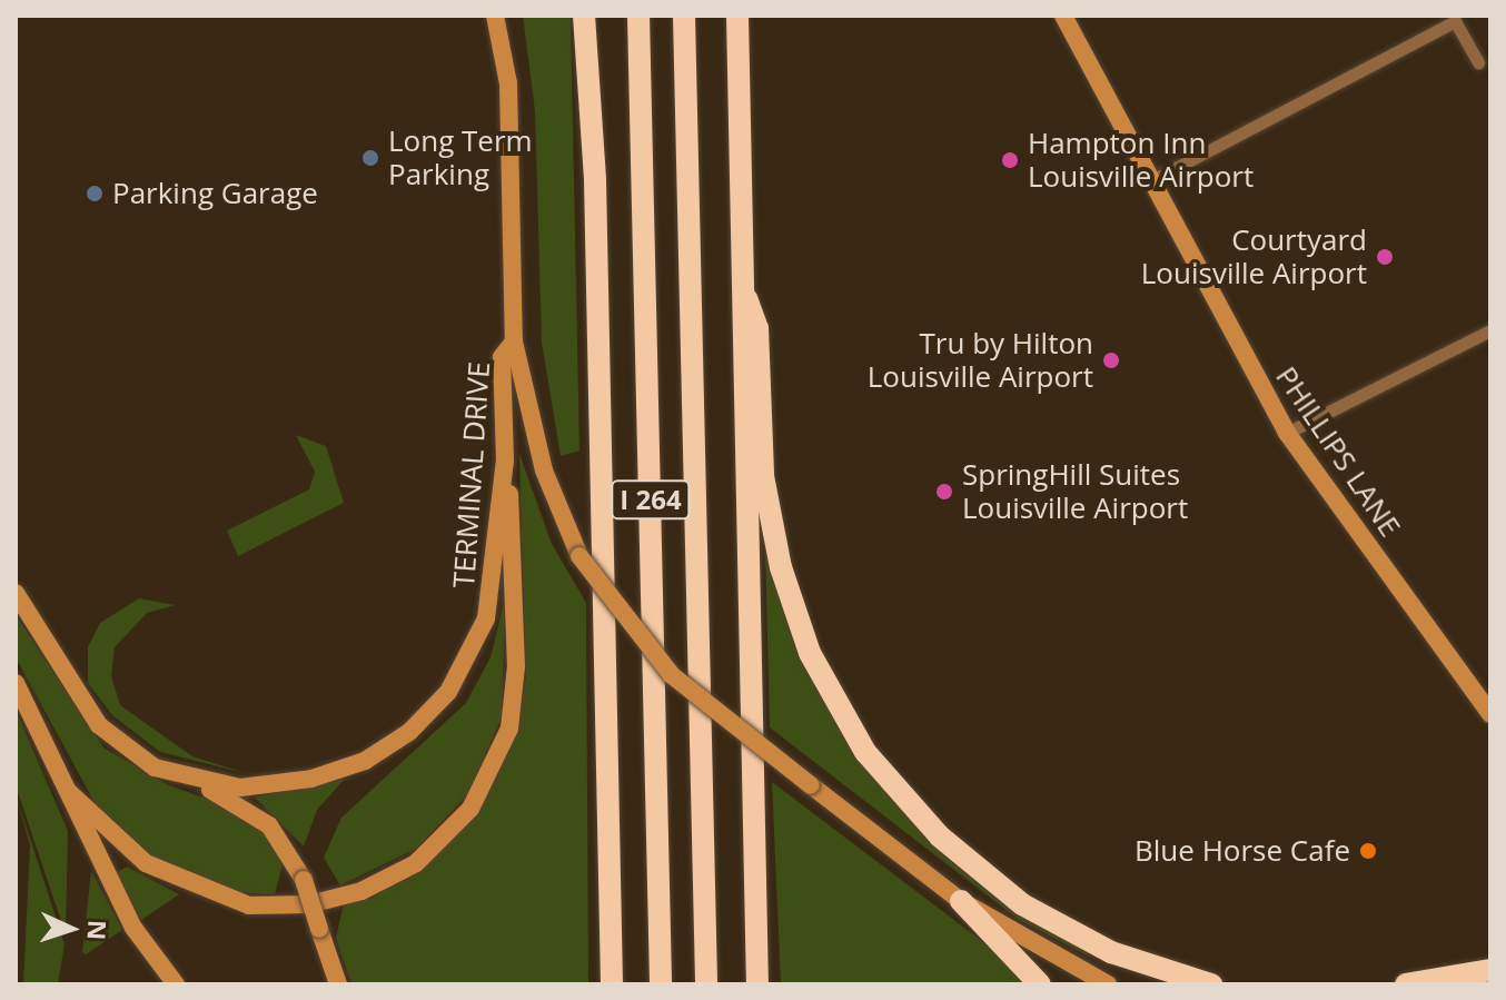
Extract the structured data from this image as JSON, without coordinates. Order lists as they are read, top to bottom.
{
  "streets": {
    "highway": ["I 264"],
    "main road": ["PHILLIPS LANE", "TERMINAL DRIVE"]
  },
  "places": [
    "Long Term Parking",
    "Hampton Inn Louisville Airport",
    "Parking Garage",
    "Courtyard Louisville Airport",
    "Tru by Hilton Louisville Airport",
    "SpringHill Suites Louisville Airport",
    "Blue Horse Cafe"
  ],
  "north": "right"
}
